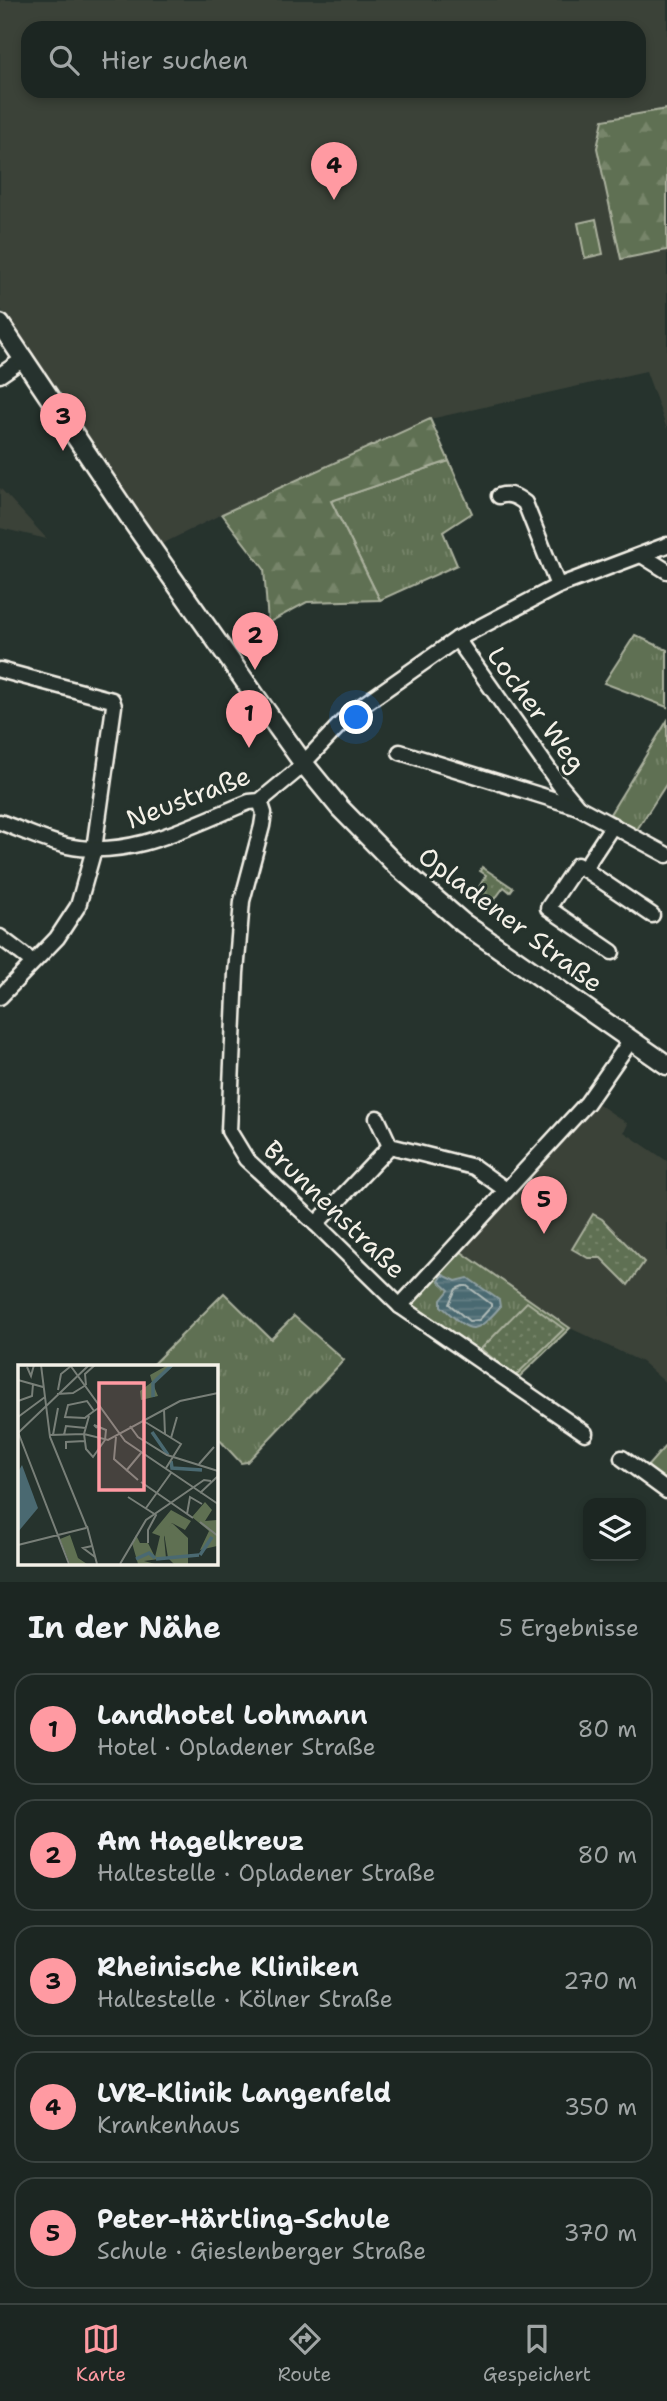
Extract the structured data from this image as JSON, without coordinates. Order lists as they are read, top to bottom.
{
  "streets": {
    "main road": ["Opladener Straße"],
    "street": ["Locher Weg", "Neustraße", "Brunnenstraße"]
  },
  "crossings": [
    ["Locher Weg", "Neustraße"],
    ["Neustraße", "Opladener Straße"],
    ["Neustraße", "Brunnenstraße"]
  ],
  "page": {
    "search": "Hier suchen",
    "pins": [
      "4",
      "3",
      "2",
      "1",
      "5"
    ],
    "heading": ["In der Nähe", "5 Ergebnisse"],
    "list": [
      {
        "mark": "1",
        "name": "Landhotel Lohmann",
        "note": "Hotel · Opladener Straße",
        "value": "80 m"
      },
      {
        "mark": "2",
        "name": "Am Hagelkreuz",
        "note": "Haltestelle · Opladener Straße",
        "value": "80 m"
      },
      {
        "mark": "3",
        "name": "Rheinische Kliniken",
        "note": "Haltestelle · Kölner Straße",
        "value": "270 m"
      },
      {
        "mark": "4",
        "name": "LVR-Klinik Langenfeld",
        "note": "Krankenhaus",
        "value": "350 m"
      },
      {
        "mark": "5",
        "name": "Peter-Härtling-Schule",
        "note": "Schule · Gieslenberger Straße",
        "value": "370 m"
      }
    ],
    "nav": ["Karte", "Route", "Gespeichert"]
  }
}
